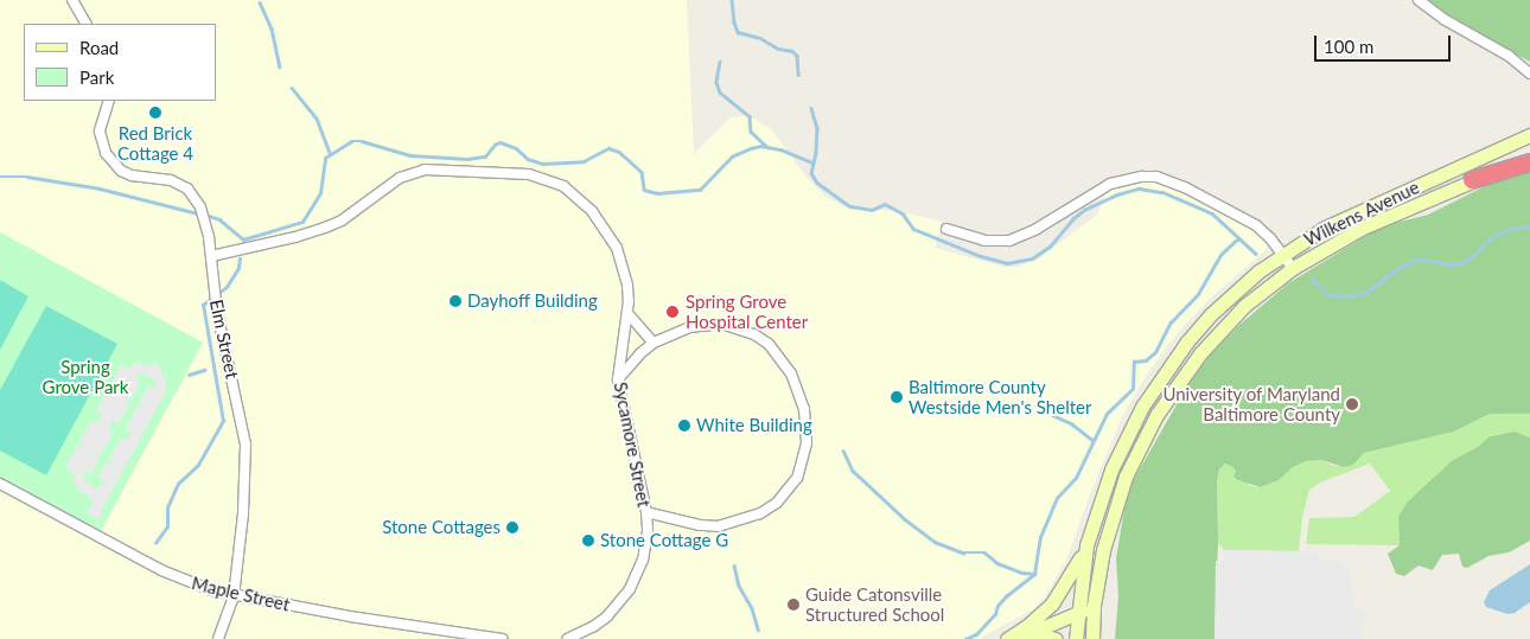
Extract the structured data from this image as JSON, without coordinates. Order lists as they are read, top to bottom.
{
  "streets": {
    "main road": ["Wilkens Avenue"],
    "street": ["Elm Street", "Sycamore Street", "Maple Street"]
  },
  "crossings": [
    ["Elm Street", "Sycamore Street"],
    ["Elm Street", "Maple Street"]
  ],
  "parks": ["Spring Grove Park"],
  "places": [
    "Red Brick Cottage 4",
    "Dayhoff Building",
    "Spring Grove Hospital Center",
    "Baltimore County Westside Men's Shelter",
    "University of Maryland Baltimore County",
    "White Building",
    "Stone Cottages",
    "Stone Cottage G",
    "Guide Catonsville Structured School"
  ],
  "legend": ["Road", "Park"],
  "scale_bar": "100 m"
}
